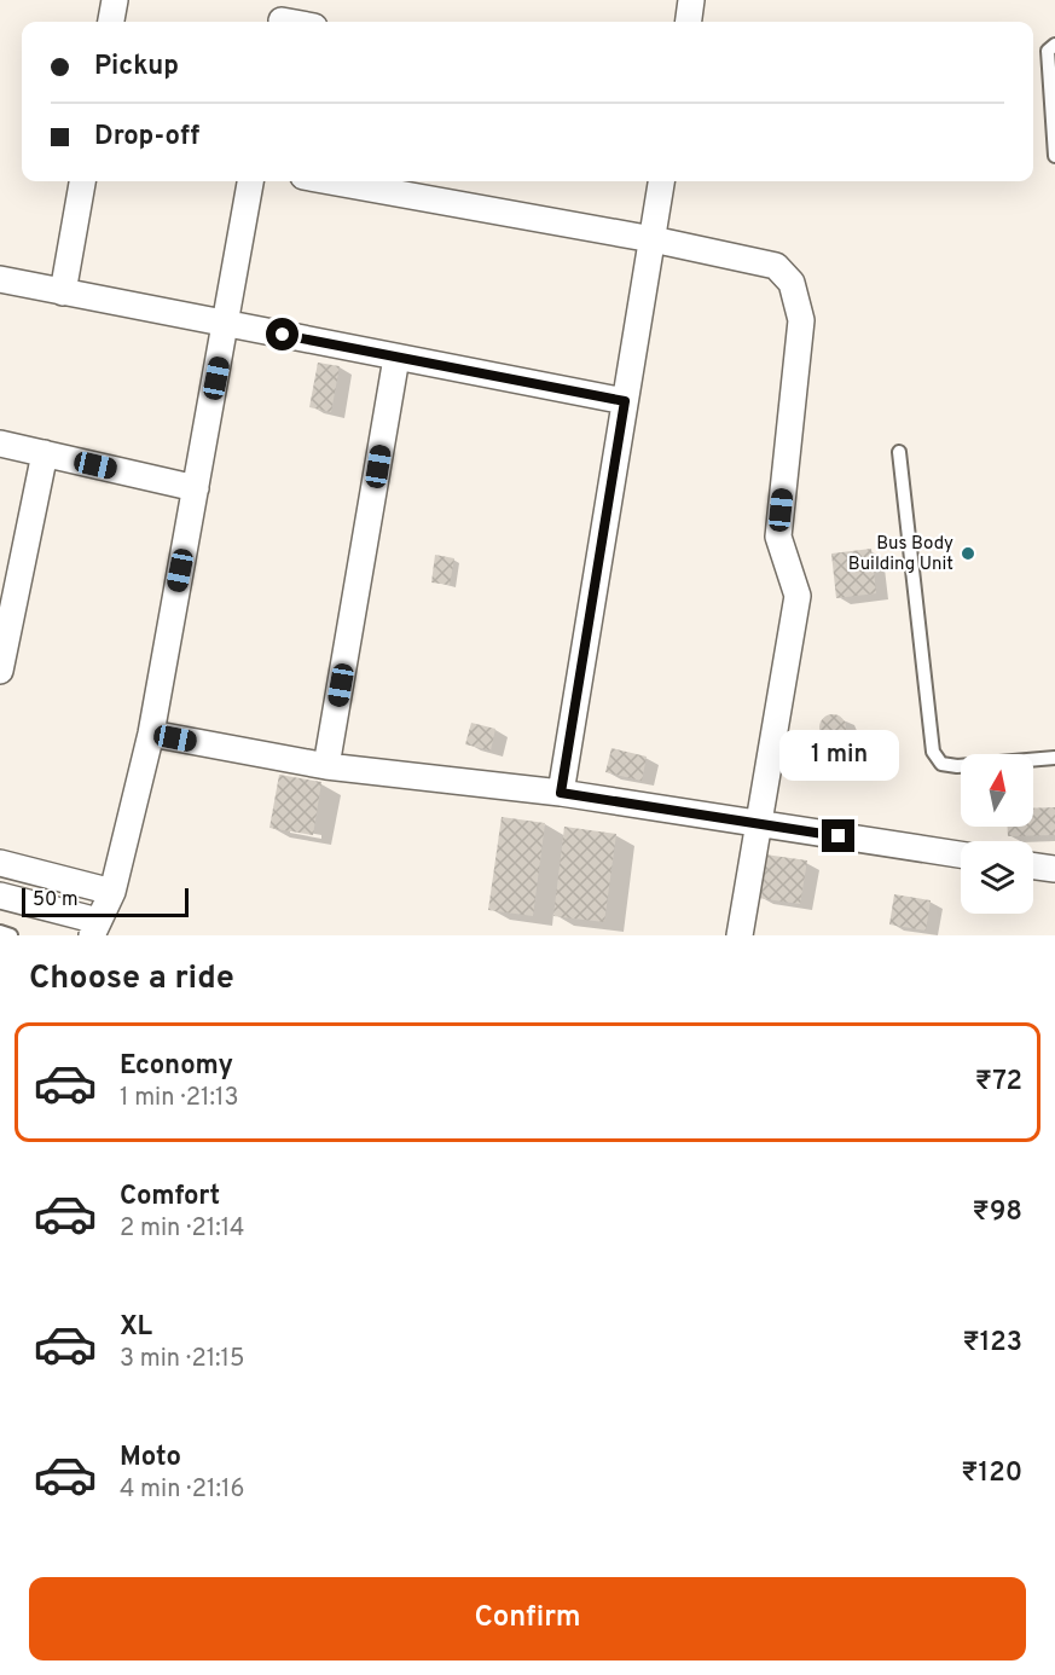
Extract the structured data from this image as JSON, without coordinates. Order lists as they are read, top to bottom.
{
  "places": ["Bus Body Building Unit"],
  "scale_bar": "50 m",
  "north": "top",
  "page": {
    "banner": ["Pickup", "Drop-off"],
    "bubble": "1 min",
    "scale": "50 m",
    "heading": "Choose a ride",
    "list": [
      {
        "name": "Economy",
        "note": "1 min · 21:13",
        "value": "₹72"
      },
      {
        "name": "Comfort",
        "note": "2 min · 21:14",
        "value": "₹98"
      },
      {
        "name": "XL",
        "note": "3 min · 21:15",
        "value": "₹123"
      },
      {
        "name": "Moto",
        "note": "4 min · 21:16",
        "value": "₹120"
      }
    ],
    "buttons": "Confirm"
  }
}
